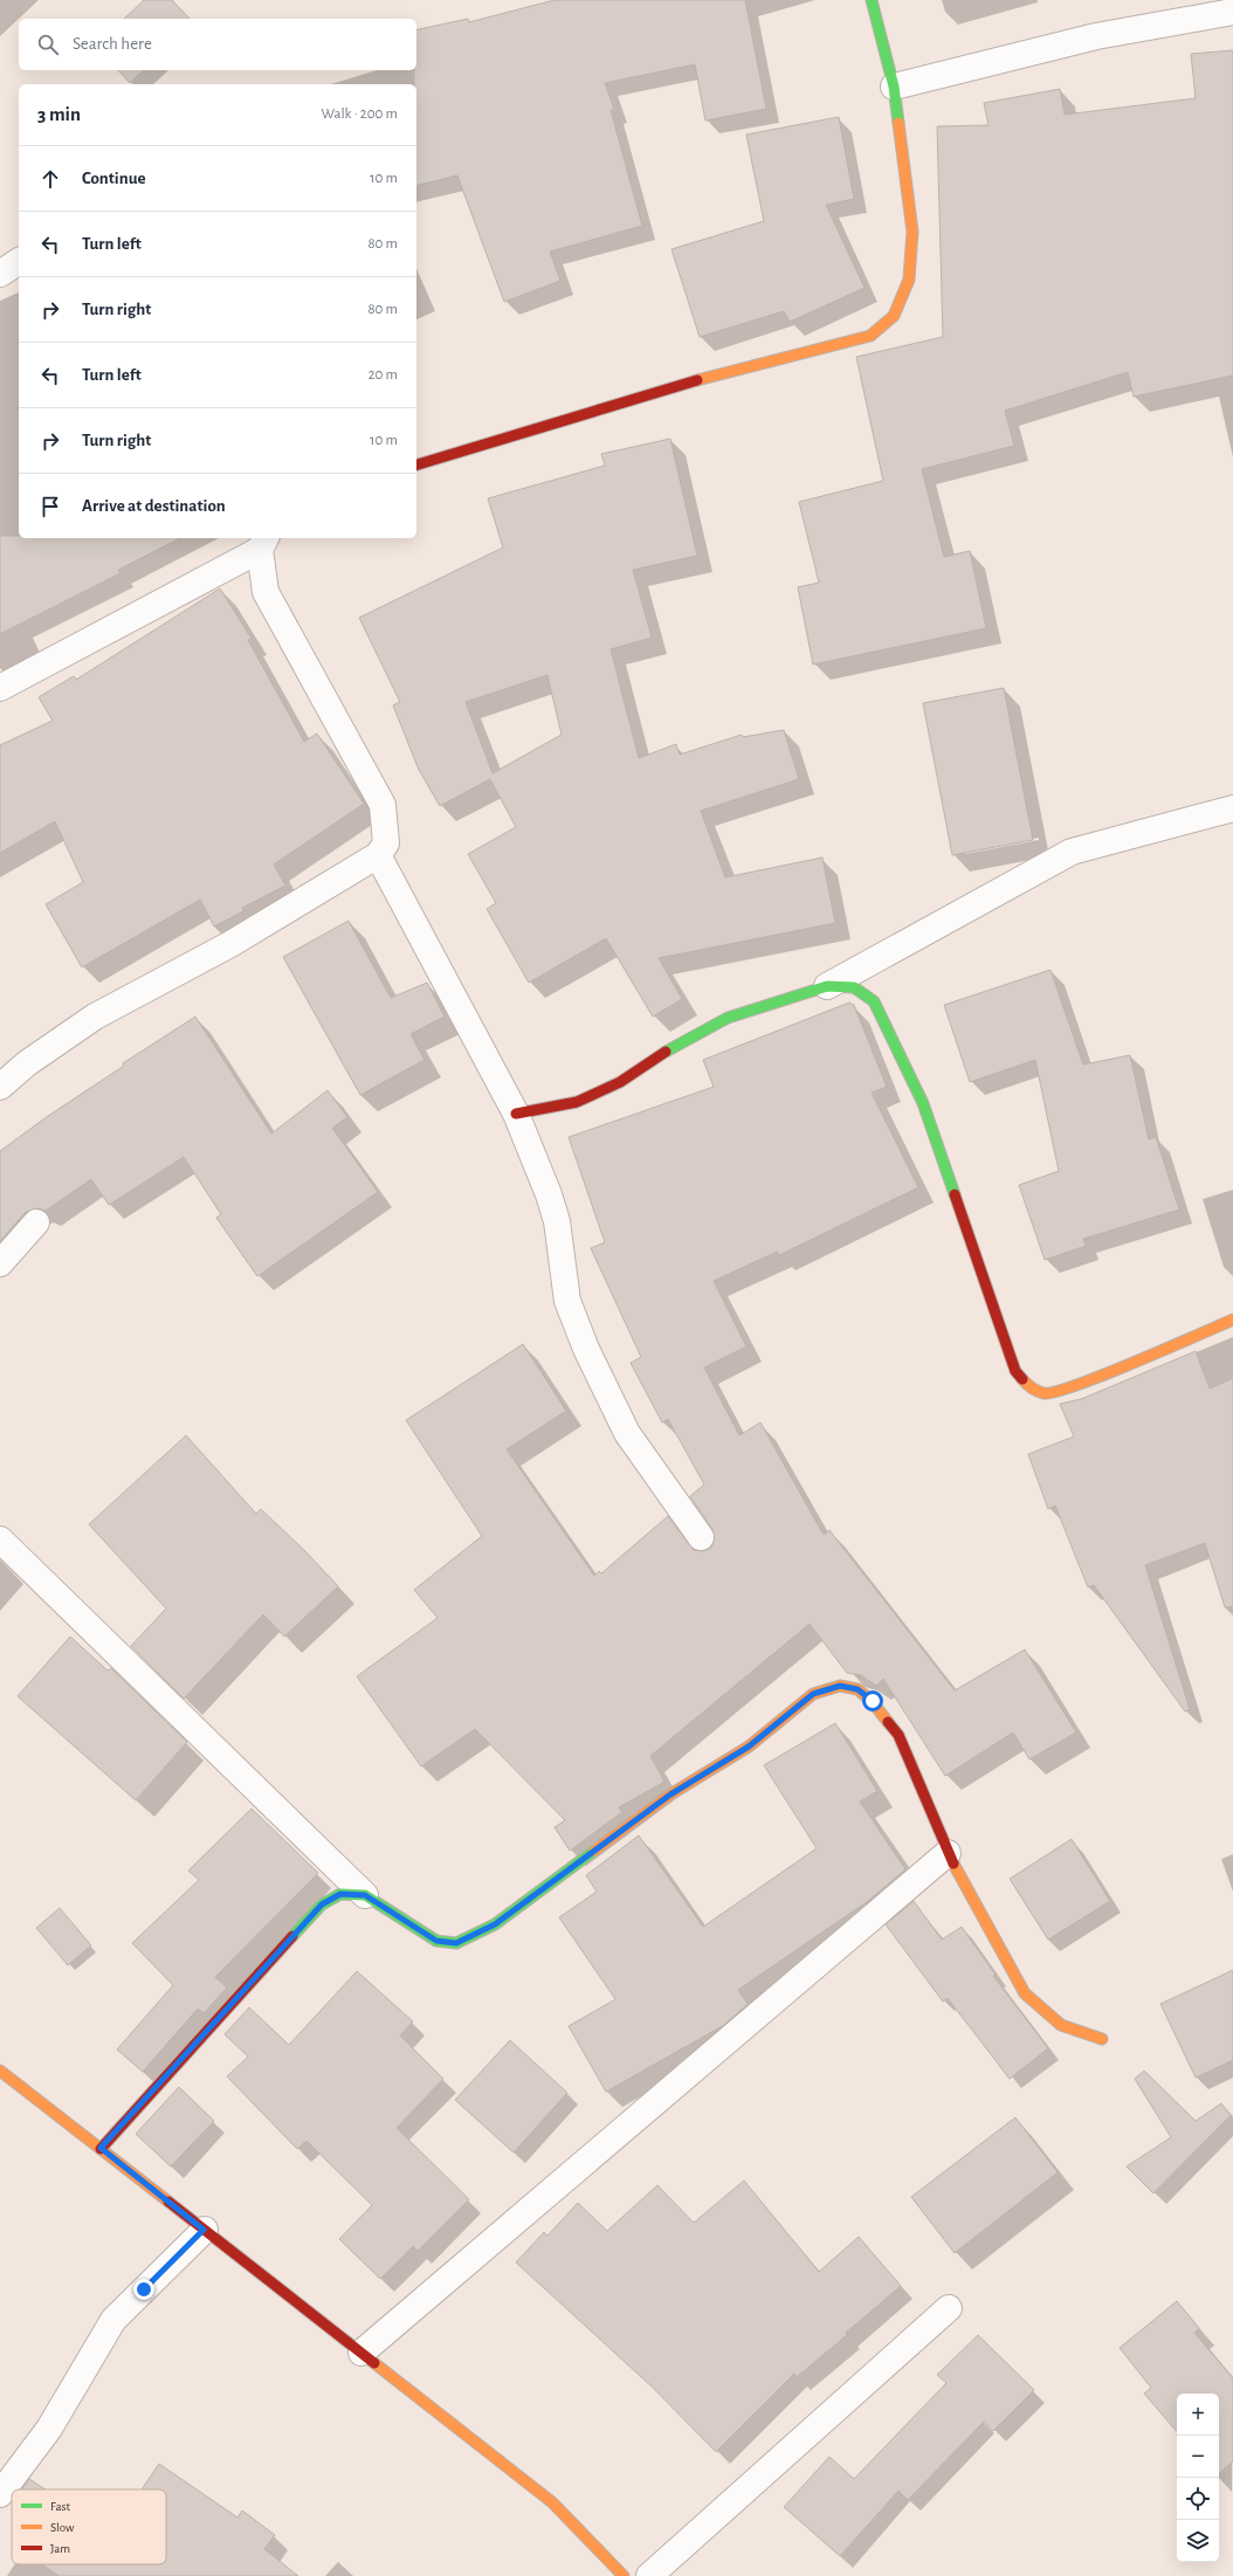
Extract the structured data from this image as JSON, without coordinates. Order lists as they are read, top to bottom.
{
  "legend": ["Fast", "Slow", "Jam"],
  "page": {
    "search": "Search here",
    "heading": ["3 min", "Walk · 200 m"],
    "list": [
      ["Continue", "10 m"],
      ["Turn left", "80 m"],
      ["Turn right", "80 m"],
      ["Turn left", "20 m"],
      ["Turn right", "10 m"],
      "Arrive at destination"
    ],
    "map_buttons": ["+", "−"]
  }
}
